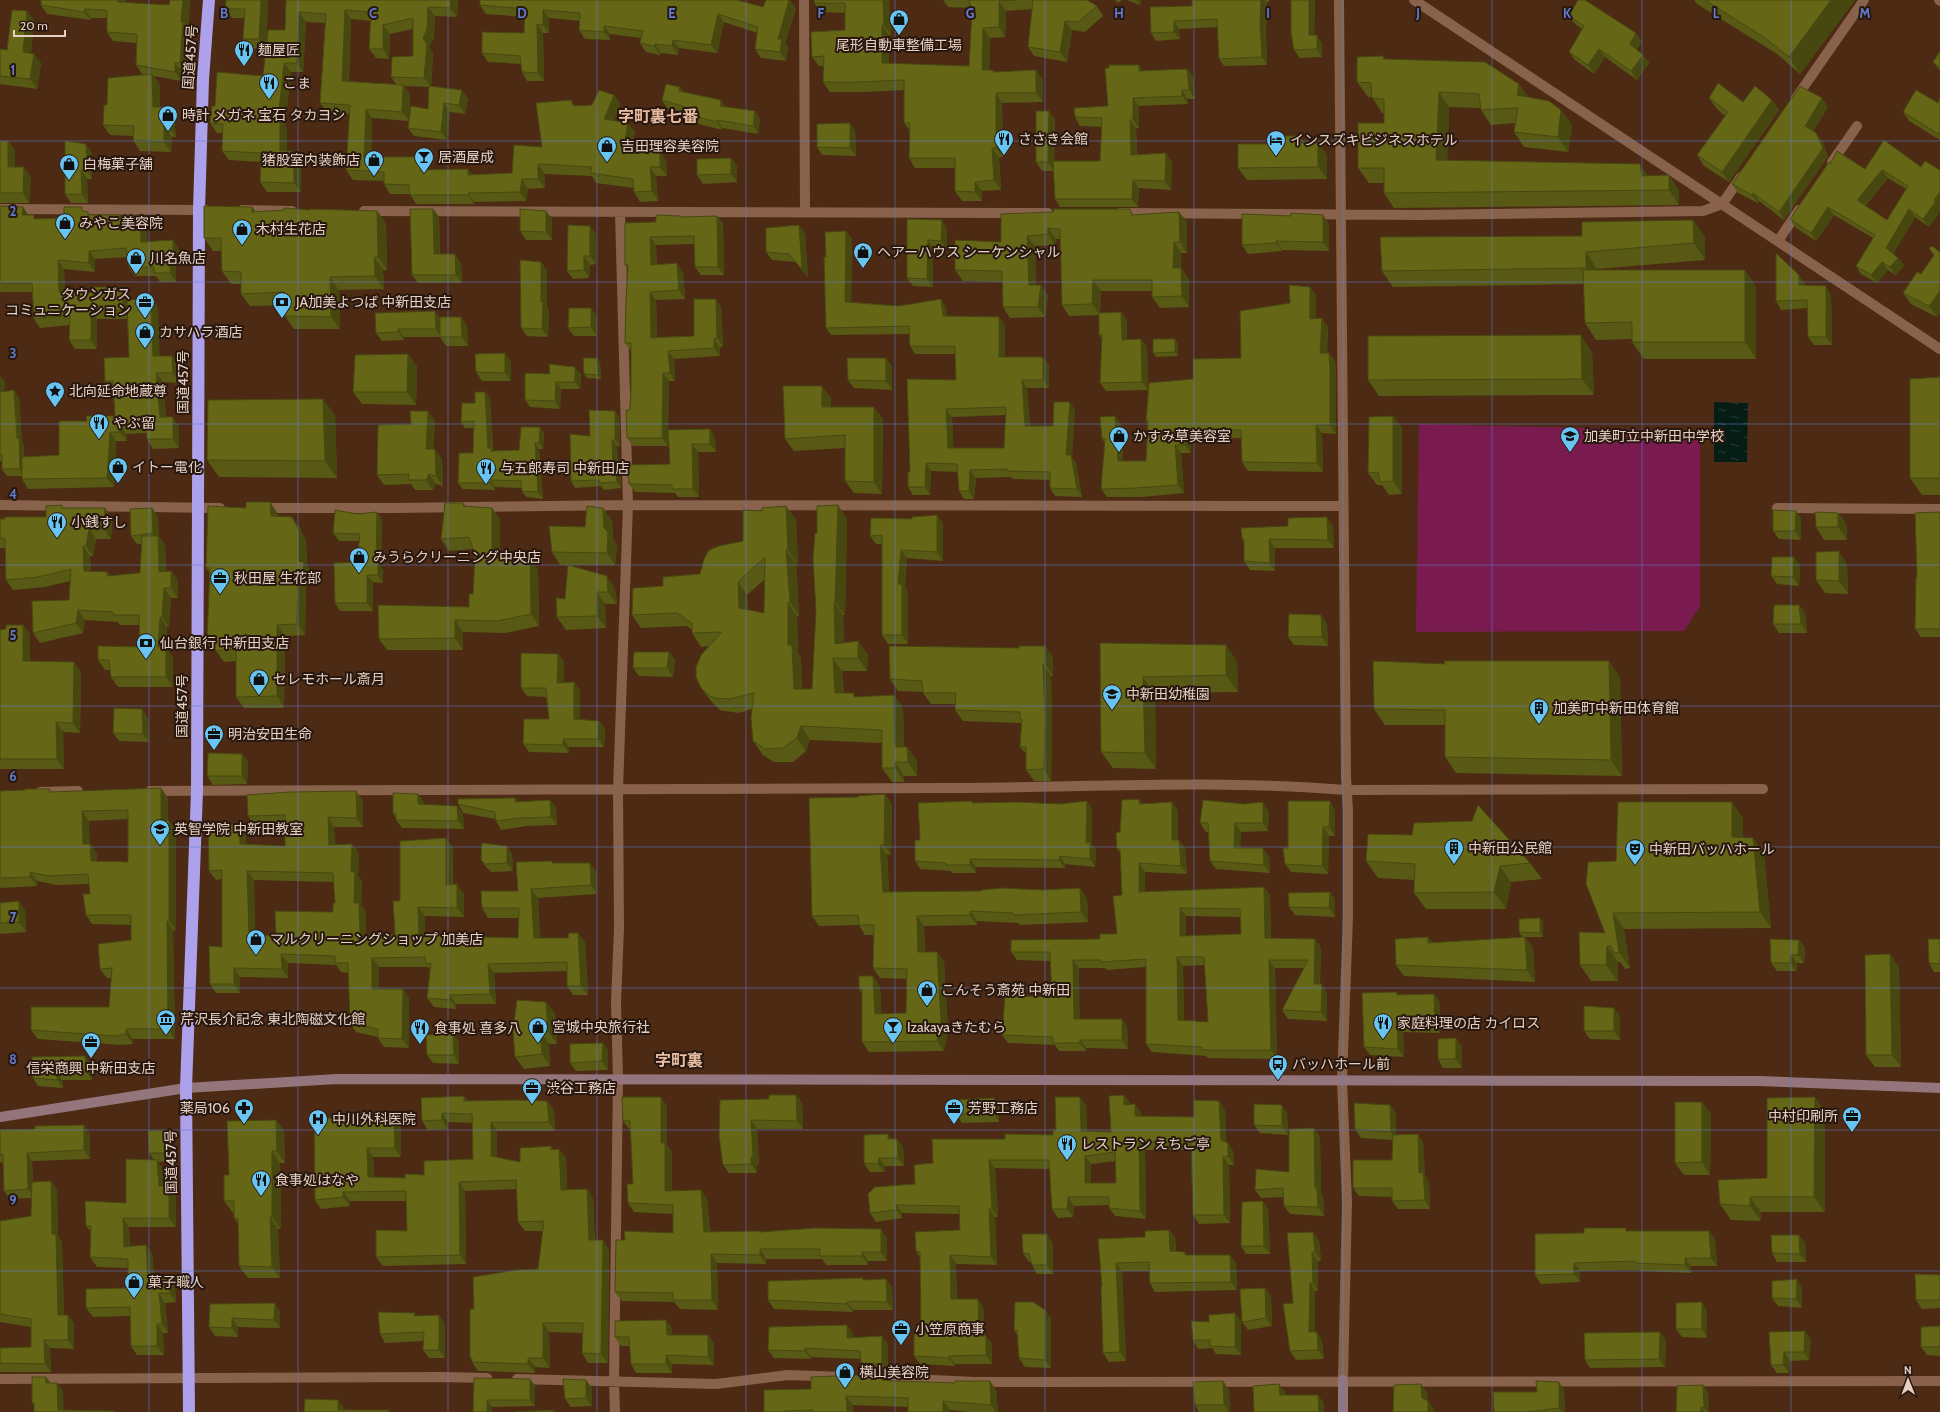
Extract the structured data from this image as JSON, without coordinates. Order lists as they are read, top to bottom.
{
  "streets": {
    "highway": ["国道457号"]
  },
  "districts": ["字町裏七番", "字町裏"],
  "places": {
    "shop": [
      "尾形自動車整備工場",
      "時計 メガネ 宝石 タカヨシ",
      "吉田理容美容院",
      "猪股室内装飾店",
      "白梅菓子舗",
      "みやこ美容院",
      "木村生花店",
      "ヘアーハウス シーケンシャル",
      "川名魚店",
      "カサハラ酒店",
      "かすみ草美容室",
      "イトー電化",
      "みうらクリーニング中央店",
      "セレモホール斎月",
      "マルクリーニングショップ 加美店",
      "こんそう斎苑 中新田",
      "宮城中央旅行社",
      "菓子職人",
      "横山美容院"
    ],
    "restaurant": [
      "麺屋匠",
      "こま",
      "ささき会館",
      "やぶ留",
      "与五郎寿司 中新田店",
      "小銭すし",
      "家庭料理の店 カイロス",
      "食事処 喜多八",
      "レストラン えちご亭",
      "食事処はなや"
    ],
    "hotel": ["インスズキビジネスホテル"],
    "bar": ["居酒屋成", "Izakayaきたむら"],
    "office": [
      "タウンガス コミュニケーション",
      "秋田屋 生花部",
      "明治安田生命",
      "信栄商興 中新田支店",
      "渋谷工務店",
      "芳野工務店",
      "中村印刷所",
      "小笠原商事"
    ],
    "bank": ["JA加美よつば 中新田支店", "仙台銀行 中新田支店"],
    "place": ["北向延命地蔵尊"],
    "school or university": ["加美町立中新田中学校", "中新田幼稚園", "英智学院 中新田教室"],
    "building": ["加美町中新田体育館", "中新田公民館"],
    "theatre": ["中新田バッハホール"],
    "museum": ["芹沢長介記念 東北陶磁文化館"],
    "bus stop": ["バッハホール前"],
    "pharmacy": ["薬局106"],
    "hospital": ["中川外科医院"]
  },
  "scale_bar": "20 m",
  "north": "top",
  "grid": {
    "columns": [
      "B",
      "C",
      "D",
      "E",
      "F",
      "G",
      "H",
      "I",
      "J",
      "K",
      "L",
      "M"
    ],
    "rows": [
      "1",
      "2",
      "3",
      "4",
      "5",
      "6",
      "7",
      "8",
      "9"
    ]
  }
}
